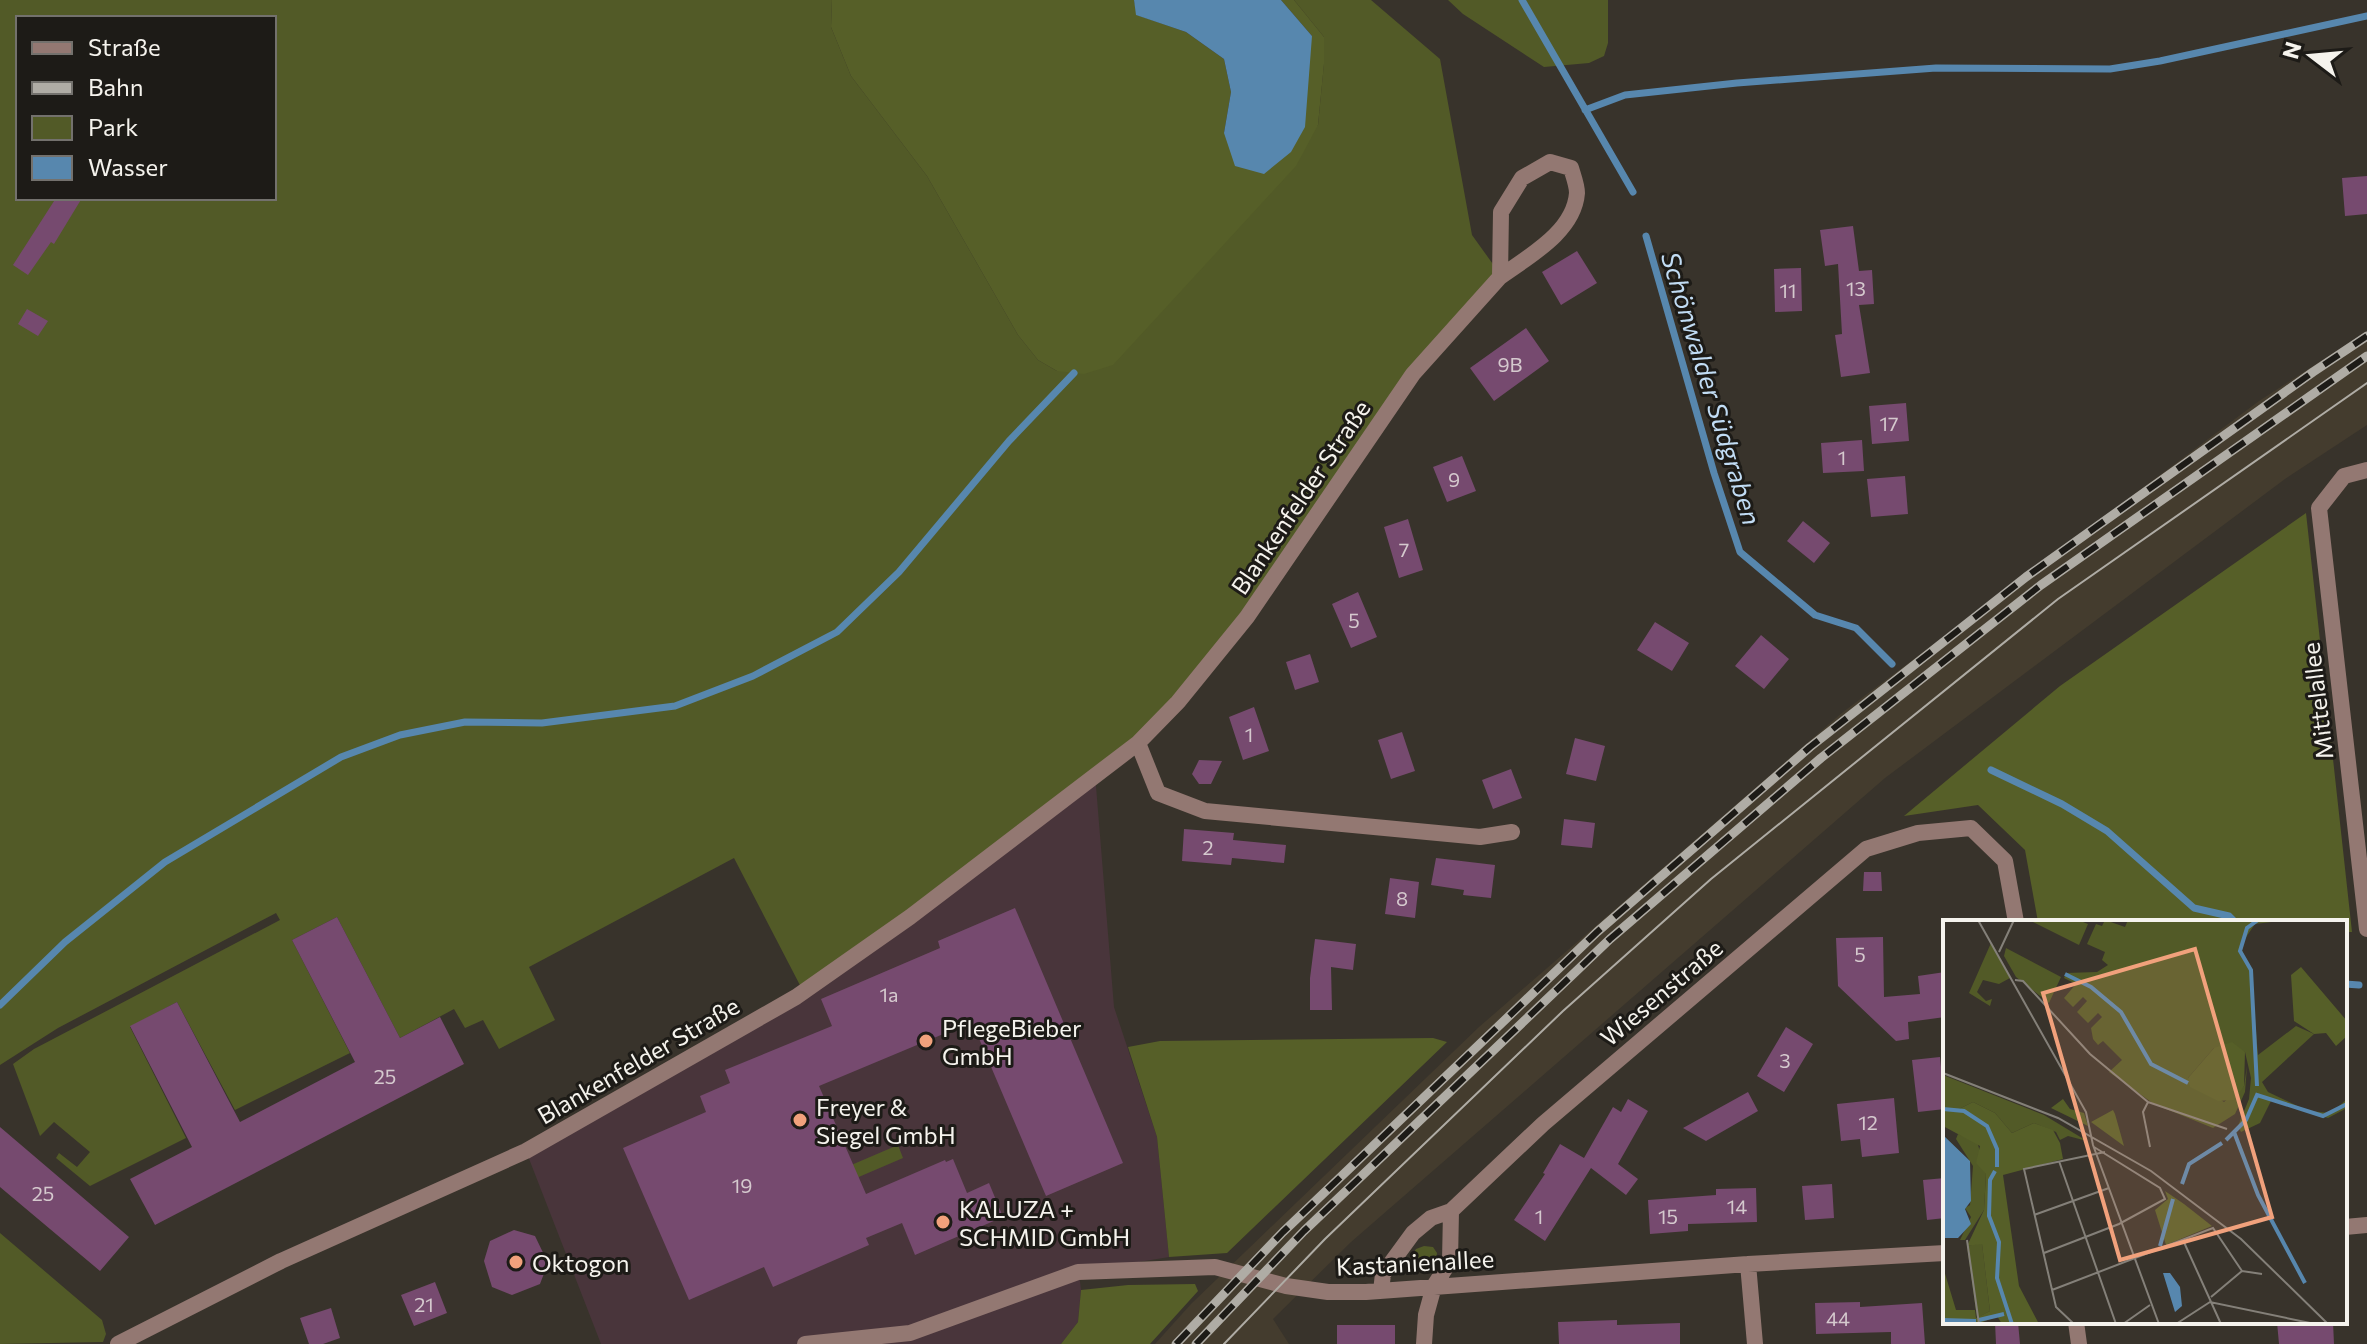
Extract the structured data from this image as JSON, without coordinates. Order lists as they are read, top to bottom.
{
  "streets": {
    "street": [
      "Blankenfelder Straße",
      "Mittelallee",
      "Wiesenstraße",
      "Kastanienallee"
    ]
  },
  "crossings": [
    ["Wiesenstraße", "Kastanienallee"]
  ],
  "water": ["Schönwalder Südgraben"],
  "places": [
    "PflegeBieber GmbH",
    "Freyer & Siegel GmbH",
    "KALUZA + SCHMID GmbH",
    "Oktogon"
  ],
  "house_numbers": [
    "13",
    "11",
    "9B",
    "17",
    "1",
    "9",
    "7",
    "5",
    "1",
    "2",
    "8",
    "5",
    "1a",
    "3",
    "25",
    "12",
    "19",
    "25",
    "14",
    "1",
    "15",
    "21",
    "44"
  ],
  "legend": [
    "Straße",
    "Bahn",
    "Park",
    "Wasser"
  ],
  "north": "left"
}
